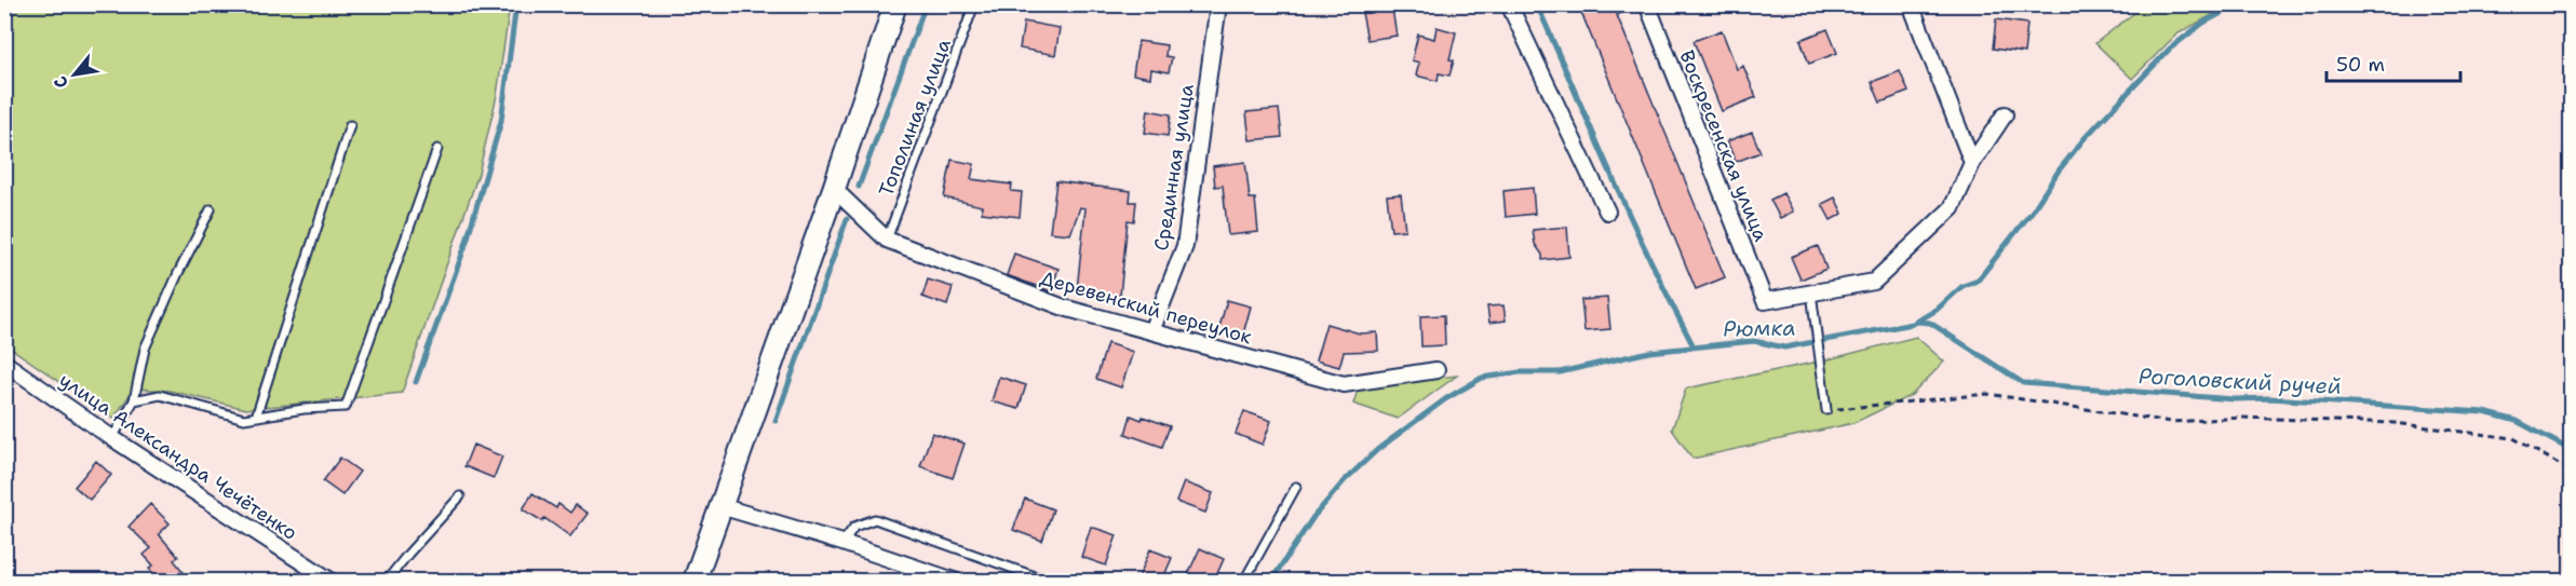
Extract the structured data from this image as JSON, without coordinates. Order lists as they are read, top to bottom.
{
  "streets": {
    "street": [
      "Воскресенская улица",
      "Срединная улица",
      "Деревенский переулок",
      "улица Александра Чечётенко"
    ],
    "lane": ["Тополиная улица"]
  },
  "crossings": [
    ["Тополиная улица", "Деревенский переулок"],
    ["Срединная улица", "Деревенский переулок"]
  ],
  "water": ["Рюмка", "Роголовский ручей"],
  "scale_bar": "50 m",
  "north": "bottom left"
}
